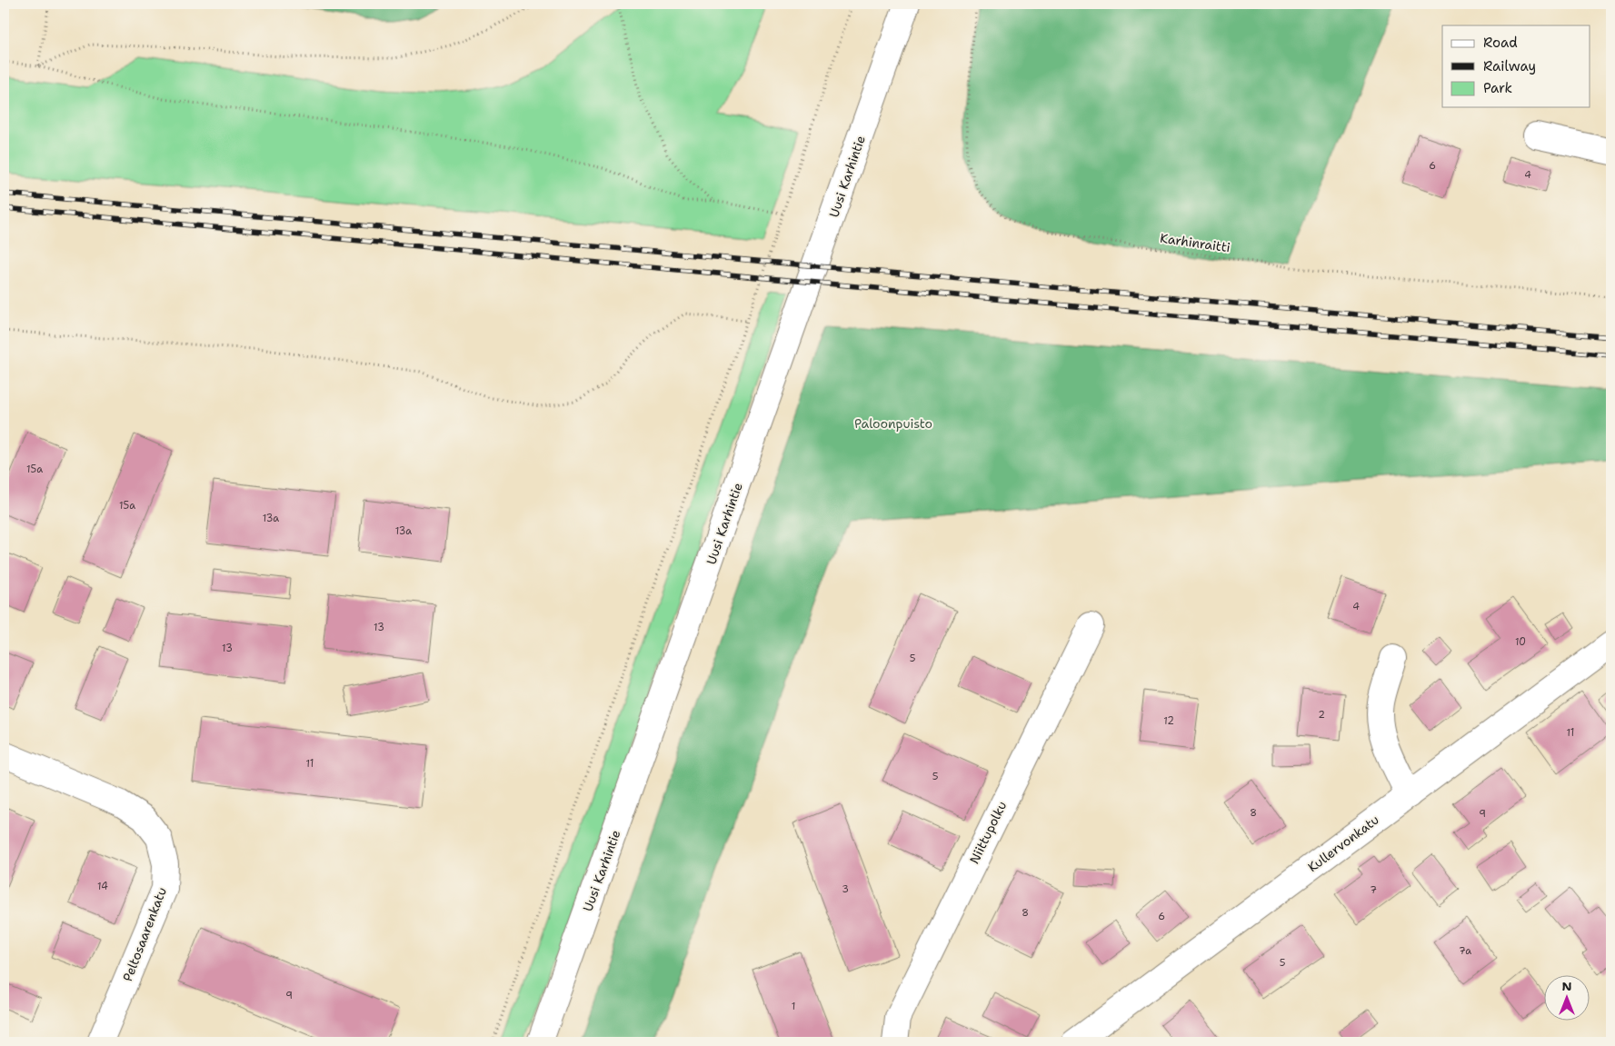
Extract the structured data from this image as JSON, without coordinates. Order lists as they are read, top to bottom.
{
  "streets": {
    "street": [
      "Uusi Karhintie",
      "Niittupolku",
      "Kullervonkatu",
      "Peltosaarenkatu"
    ],
    "path": ["Karhinraitti"]
  },
  "parks": ["Paloonpuisto"],
  "house_numbers": [
    "6",
    "4",
    "15a",
    "15a",
    "13a",
    "13a",
    "4",
    "13",
    "10",
    "13",
    "5",
    "2",
    "12",
    "11",
    "11",
    "5",
    "8",
    "9",
    "14",
    "3",
    "7",
    "8",
    "6",
    "7a",
    "5",
    "9",
    "1"
  ],
  "legend": ["Road", "Railway", "Park"],
  "north": "top"
}
